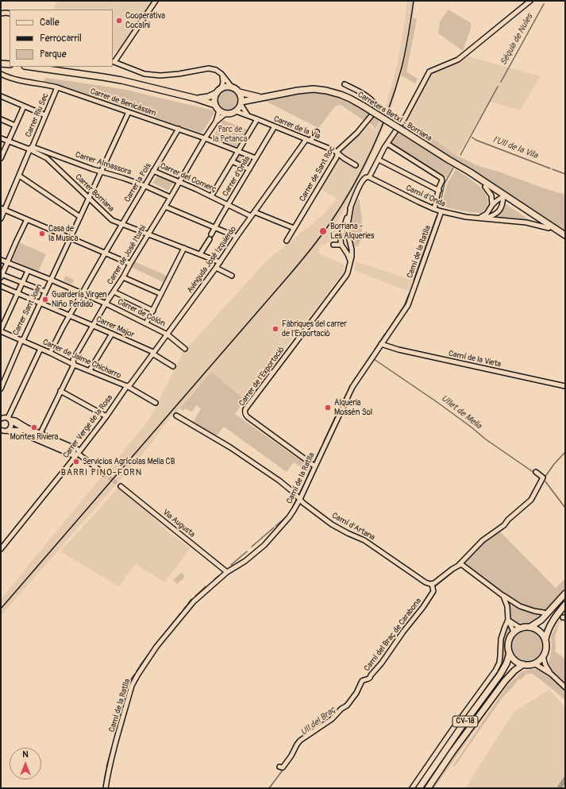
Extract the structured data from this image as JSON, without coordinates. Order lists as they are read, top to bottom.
{
  "streets": {
    "main road": ["Carretera Betxí - Borriana", "CV-18"],
    "street": [
      "Carrer de Benicàssim",
      "Carrer Riu Sec",
      "Carrer de la Via",
      "Carrer Almassora",
      "Carrer de Sant Roc",
      "Carrer d'Onda",
      "Carrer del Comerç",
      "Carrer la Pols",
      "Carrer Borriana",
      "Camí d'Onda",
      "Camí de la Ratlla",
      "Carrer de José Iturbi",
      "Avinguda José Izquierdo",
      "Carrer Sant Joan",
      "Carrer de Colón",
      "Carrer Major",
      "Carrer de Jaime Chicharro",
      "Camí de la Vieta",
      "Carrer de l'Exportació",
      "Carrer Verge de la Rosa",
      "Via Augusta",
      "Camí d'Artana",
      "Camí del Braç de Carabona"
    ]
  },
  "crossings": [
    ["Carrer de Benicàssim", "Carrer Riu Sec"],
    ["Carrer de Benicàssim", "Carrer d'Onda"],
    ["Carrer de Benicàssim", "Carrer la Pols"],
    ["Carrer de Benicàssim", "Carrer de José Iturbi"],
    ["Carrer de Benicàssim", "Carrer Sant Joan"],
    ["Carrer Riu Sec", "Carrer Almassora"],
    ["Carrer Riu Sec", "Carrer Borriana"],
    ["Carretera Betxí - Borriana", "Carrer de la Via"],
    ["Carretera Betxí - Borriana", "Camí d'Onda"],
    ["Carretera Betxí - Borriana", "Carrer de José Iturbi"],
    ["Carrer de la Via", "Carrer de Sant Roc"],
    ["Carrer de la Via", "Carrer d'Onda"],
    ["Carrer de la Via", "Carrer de José Iturbi"],
    ["Carrer de la Via", "Avinguda José Izquierdo"],
    ["Carrer Almassora", "Carrer la Pols"],
    ["Carrer Almassora", "Carrer Borriana"],
    ["Carrer Almassora", "Carrer de José Iturbi"],
    ["Carrer Almassora", "Carrer Sant Joan"],
    ["Carrer d'Onda", "Carrer del Comerç"],
    ["Carrer del Comerç", "Carrer la Pols"],
    ["Carrer del Comerç", "Carrer de José Iturbi"],
    ["Carrer del Comerç", "Avinguda José Izquierdo"],
    ["Carrer la Pols", "Carrer Borriana"],
    ["Carrer la Pols", "Carrer de Colón"],
    ["Carrer la Pols", "Carrer Major"],
    ["Carrer la Pols", "Carrer de Jaime Chicharro"],
    ["Carrer Borriana", "Carrer de José Iturbi"],
    ["Carrer Borriana", "Avinguda José Izquierdo"],
    ["Carrer Borriana", "Carrer Sant Joan"],
    ["Camí d'Onda", "Camí de la Ratlla"],
    ["Camí de la Ratlla", "Camí de la Vieta"],
    ["Camí de la Ratlla", "Carrer de l'Exportació"],
    ["Camí de la Ratlla", "Via Augusta"],
    ["Camí de la Ratlla", "Camí d'Artana"],
    ["Carrer de José Iturbi", "Carrer de Colón"],
    ["Carrer de José Iturbi", "Carrer Major"],
    ["Carrer de José Iturbi", "Carrer de Jaime Chicharro"],
    ["Avinguda José Izquierdo", "Carrer de Colón"],
    ["Avinguda José Izquierdo", "Carrer Major"],
    ["Avinguda José Izquierdo", "Carrer de Jaime Chicharro"],
    ["Avinguda José Izquierdo", "Carrer Verge de la Rosa"],
    ["Carrer Sant Joan", "Carrer de Colón"],
    ["Carrer Sant Joan", "Carrer Major"],
    ["Carrer Sant Joan", "Carrer de Jaime Chicharro"],
    ["Carrer de Jaime Chicharro", "Carrer Verge de la Rosa"],
    ["Camí d'Artana", "Camí del Braç de Carabona"]
  ],
  "districts": ["BARRI PINO-FORN"],
  "water": [
    "Séquia de Nules",
    "l'Ull de la Vila",
    "Ullet de Melia",
    "Ull del Braç"
  ],
  "parks": ["Parc de la Petanca"],
  "places": [
    "Cooperativa Cocalni",
    "Borriana - Les Alqueries",
    "Casa de la Musica",
    "Guardería Virgen Niño Perdido",
    "Fàbriques del carrer de l'Exportació",
    "Alqueria Mossén Sol",
    "Montes Riviera",
    "Servicios Agrícolas Melia CB"
  ],
  "legend": ["Calle", "Ferrocarril", "Parque"],
  "north": "top"
}
